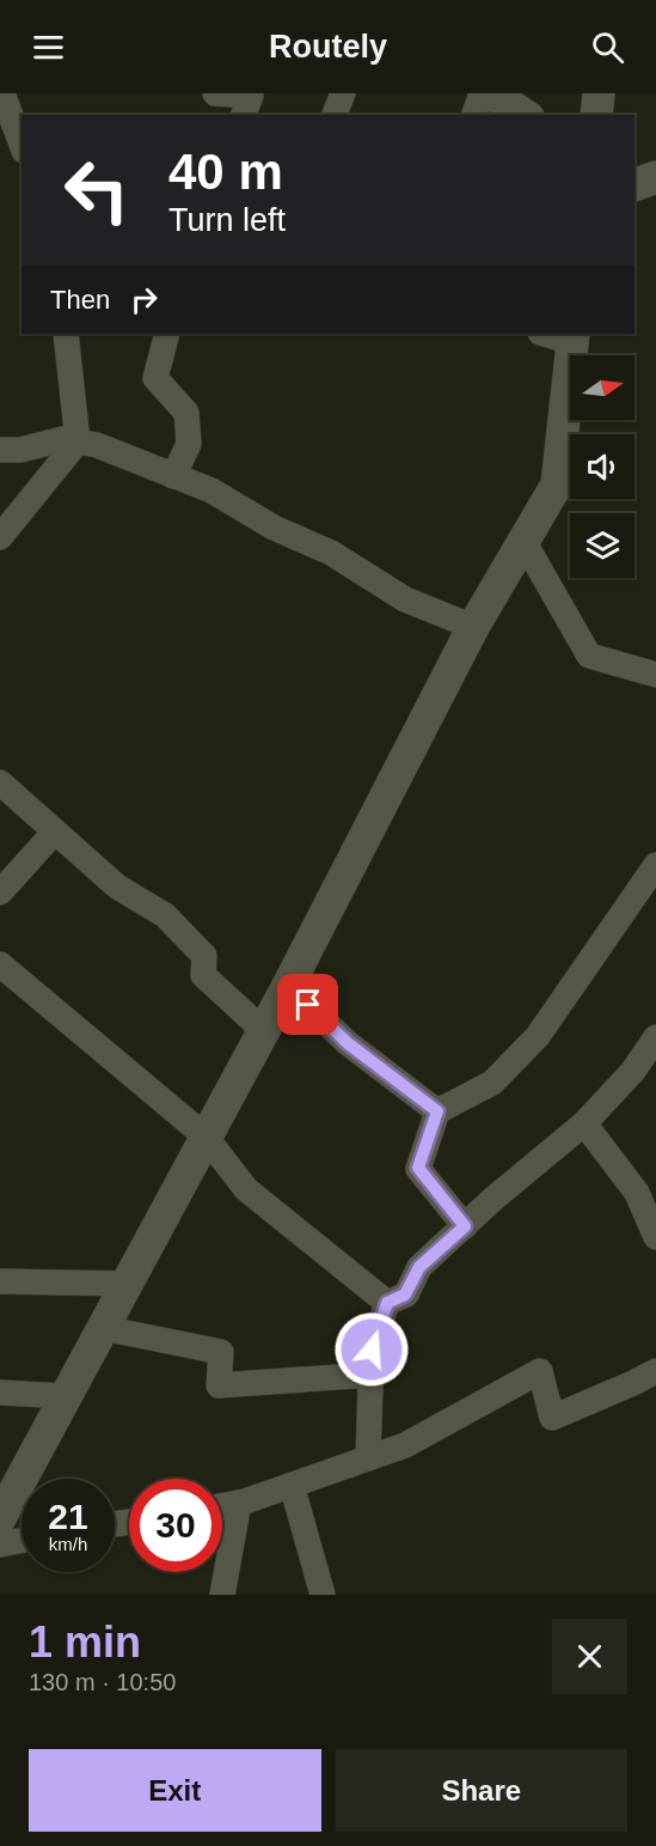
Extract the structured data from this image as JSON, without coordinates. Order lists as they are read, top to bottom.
{
  "north": "right",
  "page": {
    "header": "Routely",
    "turn": ["40 m", "Turn left"],
    "then": "Then",
    "speed": "21 km/h",
    "limit": "30",
    "heading": ["1 min", "130 m · 10:50"],
    "buttons": ["Exit", "Share"]
  }
}
